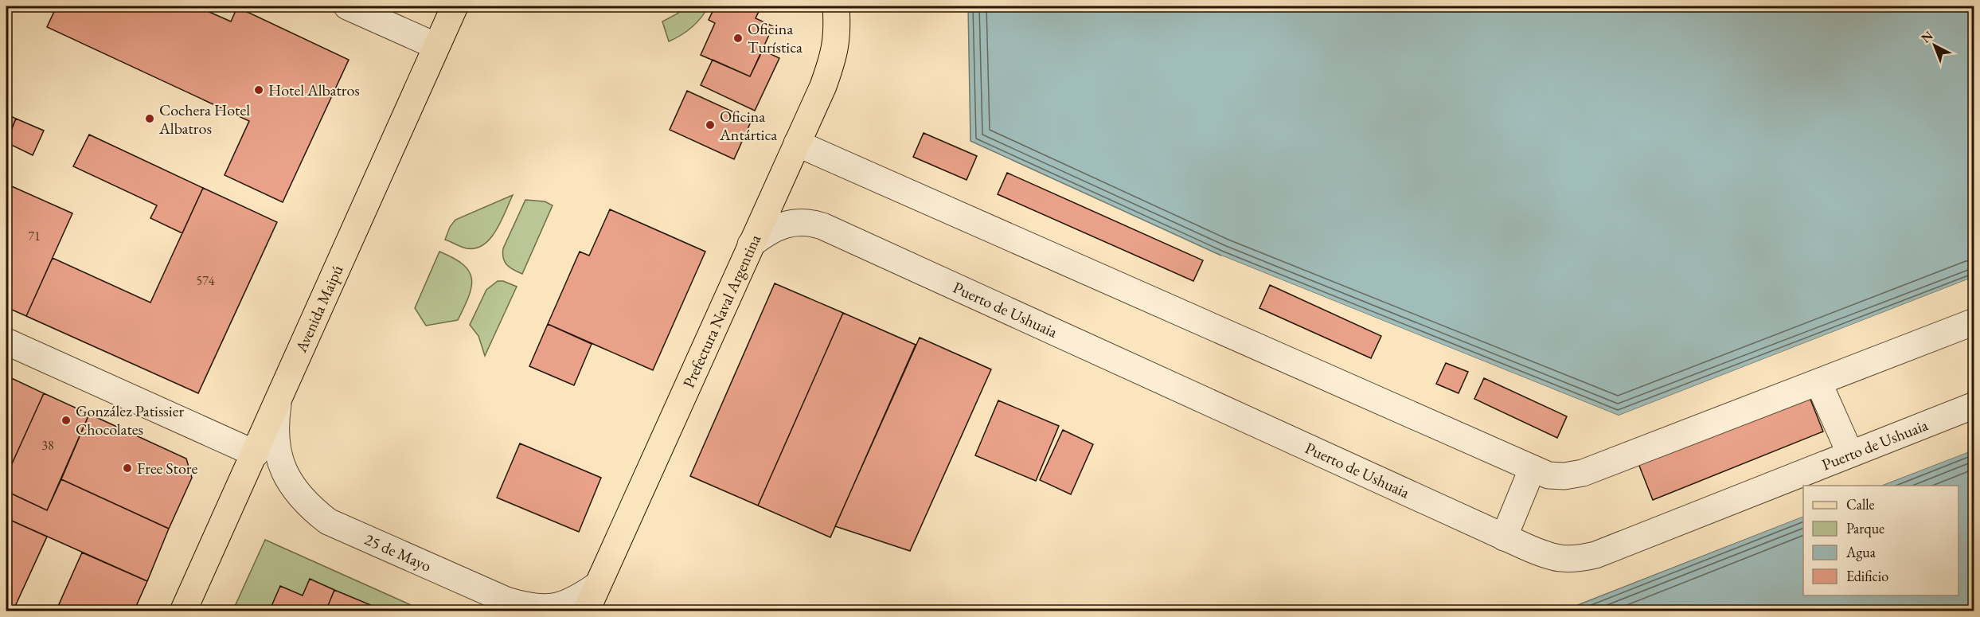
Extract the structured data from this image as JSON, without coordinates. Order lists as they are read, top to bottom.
{
  "streets": {
    "main road": ["Avenida Maipú", "Prefectura Naval Argentina"],
    "street": ["Puerto de Ushuaia", "25 de Mayo"]
  },
  "crossings": [
    ["Avenida Maipú", "25 de Mayo"],
    ["Puerto de Ushuaia", "Prefectura Naval Argentina"],
    ["Prefectura Naval Argentina", "25 de Mayo"]
  ],
  "places": [
    "Oficina Turística",
    "Hotel Albatros",
    "Cochera Hotel Albatros",
    "Oficina Antártica",
    "González Patissier Chocolates",
    "Free Store"
  ],
  "house_numbers": ["71", "574", "38"],
  "legend": [
    "Calle",
    "Parque",
    "Agua",
    "Edificio"
  ],
  "north": "top left"
}
